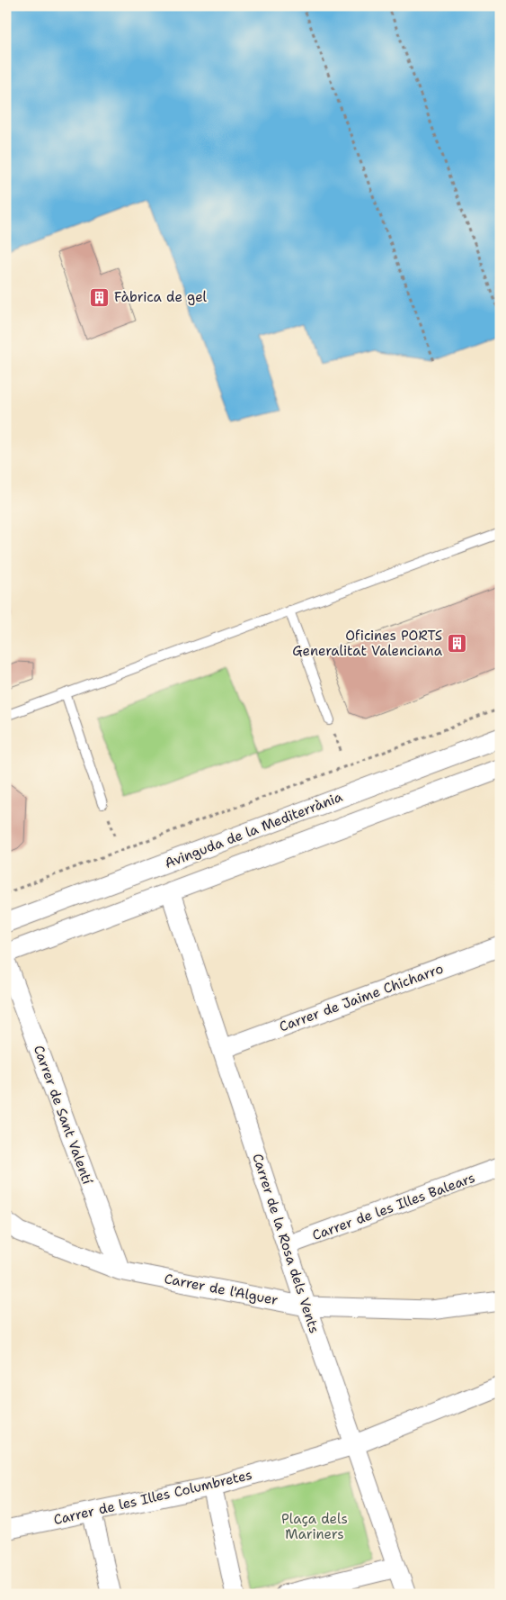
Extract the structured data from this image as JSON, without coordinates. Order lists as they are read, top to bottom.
{
  "streets": {
    "street": [
      "Avinguda de la Mediterrània",
      "Carrer de Jaime Chicharro",
      "Carrer de Sant Valentí",
      "Carrer de les Illes Balears",
      "Carrer de la Rosa dels Vents",
      "Carrer de l'Alguer",
      "Carrer de les Illes Columbretes"
    ]
  },
  "crossings": [
    ["Avinguda de la Mediterrània", "Carrer de la Rosa dels Vents"],
    ["Carrer de Jaime Chicharro", "Carrer de la Rosa dels Vents"],
    ["Carrer de Sant Valentí", "Carrer de l'Alguer"],
    ["Carrer de les Illes Balears", "Carrer de la Rosa dels Vents"],
    ["Carrer de la Rosa dels Vents", "Carrer de l'Alguer"],
    ["Carrer de la Rosa dels Vents", "Carrer de les Illes Columbretes"]
  ],
  "parks": ["Plaça dels Mariners"],
  "places": {
    "building": ["Fàbrica de gel", "Oficines PORTS Generalitat Valenciana"]
  }
}
